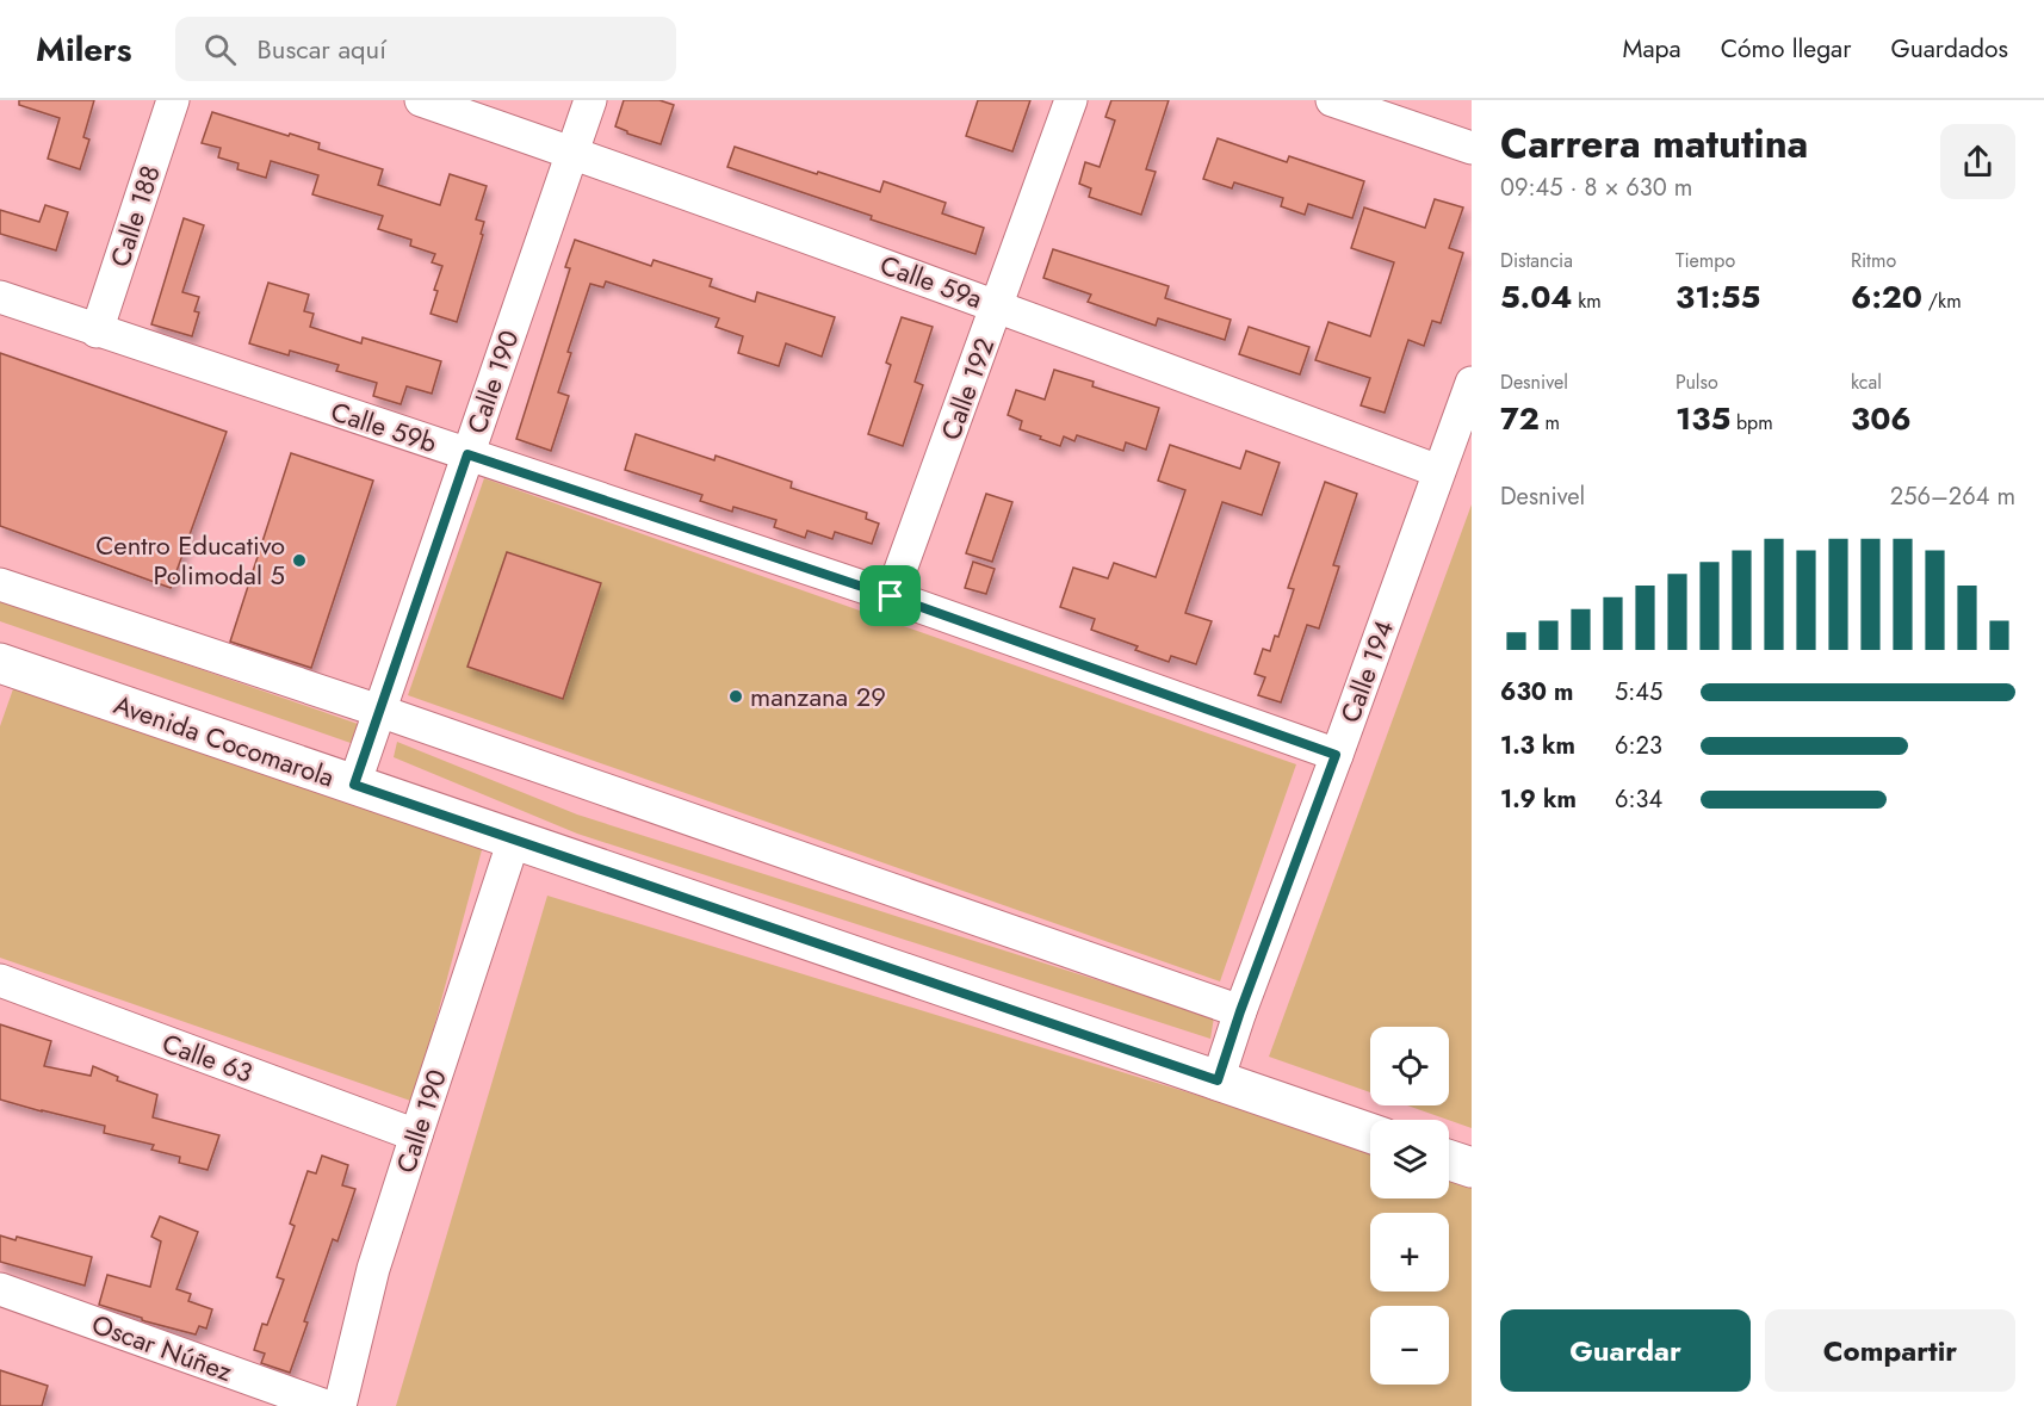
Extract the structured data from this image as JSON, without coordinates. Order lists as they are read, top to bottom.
{
  "streets": {
    "main road": ["Avenida Cocomarola"],
    "street": [
      "Calle 188",
      "Calle 59a",
      "Calle 190",
      "Calle 192",
      "Calle 59b",
      "Calle 194",
      "Calle 63",
      "Oscar Núñez"
    ]
  },
  "crossings": [
    ["Calle 188", "Calle 59b"],
    ["Calle 59a", "Calle 190"],
    ["Calle 59a", "Calle 192"],
    ["Calle 59a", "Calle 194"],
    ["Calle 190", "Calle 59b"],
    ["Calle 190", "Avenida Cocomarola"],
    ["Calle 190", "Calle 63"],
    ["Calle 192", "Calle 59b"],
    ["Calle 59b", "Calle 194"],
    ["Calle 194", "Avenida Cocomarola"]
  ],
  "places": ["Centro Educativo Polimodal 5", "manzana 29"],
  "page": {
    "header": "Milers",
    "search": "Buscar aquí",
    "nav": ["Mapa", "Cómo llegar", "Guardados"],
    "heading": ["Carrera matutina", "09:45 · 8 × 630 m"],
    "stats": [
      ["Distancia", "5.04 km"],
      ["Tiempo", "31:55"],
      ["Ritmo", "6:20 /km"],
      ["Desnivel", "72 m"],
      ["Pulso", "135 bpm"],
      ["kcal", "306"]
    ],
    "chart": ["Desnivel", "256–264 m"],
    "list": [
      {
        "name": "630 m",
        "note": "5:45"
      },
      {
        "name": "1.3 km",
        "note": "6:23"
      },
      {
        "name": "1.9 km",
        "note": "6:34"
      }
    ],
    "map_buttons": ["+", "−"],
    "buttons": ["Guardar", "Compartir"]
  }
}
